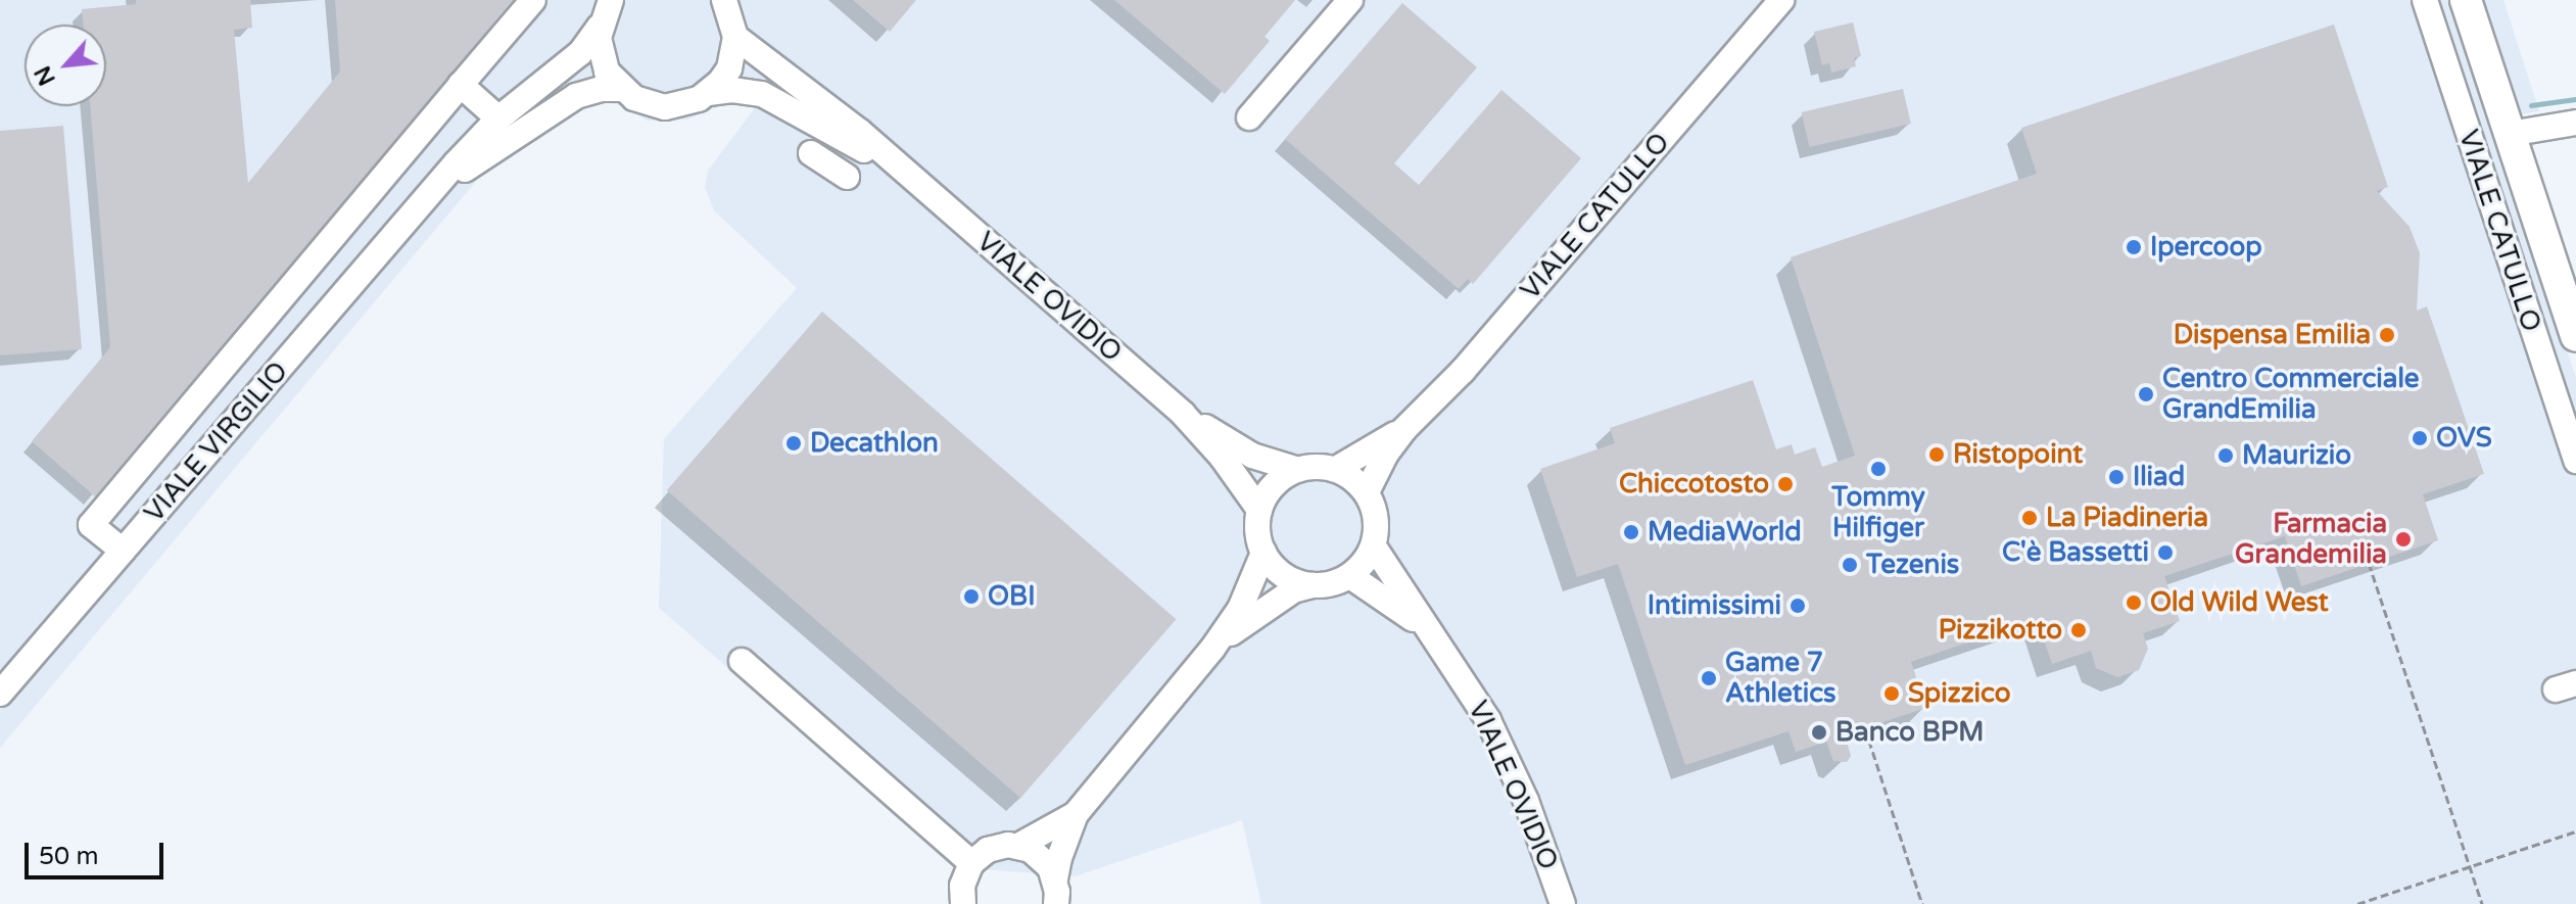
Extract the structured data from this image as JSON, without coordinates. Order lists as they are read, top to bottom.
{
  "streets": {
    "street": ["VIALE CATULLO", "VIALE OVIDIO", "VIALE VIRGILIO"]
  },
  "crossings": [
    ["VIALE CATULLO", "VIALE OVIDIO"],
    ["VIALE OVIDIO", "VIALE VIRGILIO"]
  ],
  "places": [
    "Ipercoop",
    "Dispensa Emilia",
    "Centro Commerciale GrandEmilia",
    "OVS",
    "Decathlon",
    "Ristopoint",
    "Maurizio",
    "Tommy Hilfiger",
    "Iliad",
    "Chiccotosto",
    "La Piadineria",
    "MediaWorld",
    "Farmacia Grandemilia",
    "C'è Bassetti",
    "Tezenis",
    "OBI",
    "Old Wild West",
    "Intimissimi",
    "Pizzikotto",
    "Game 7 Athletics",
    "Spizzico",
    "Banco BPM"
  ],
  "scale_bar": "50 m",
  "north": "bottom left"
}
